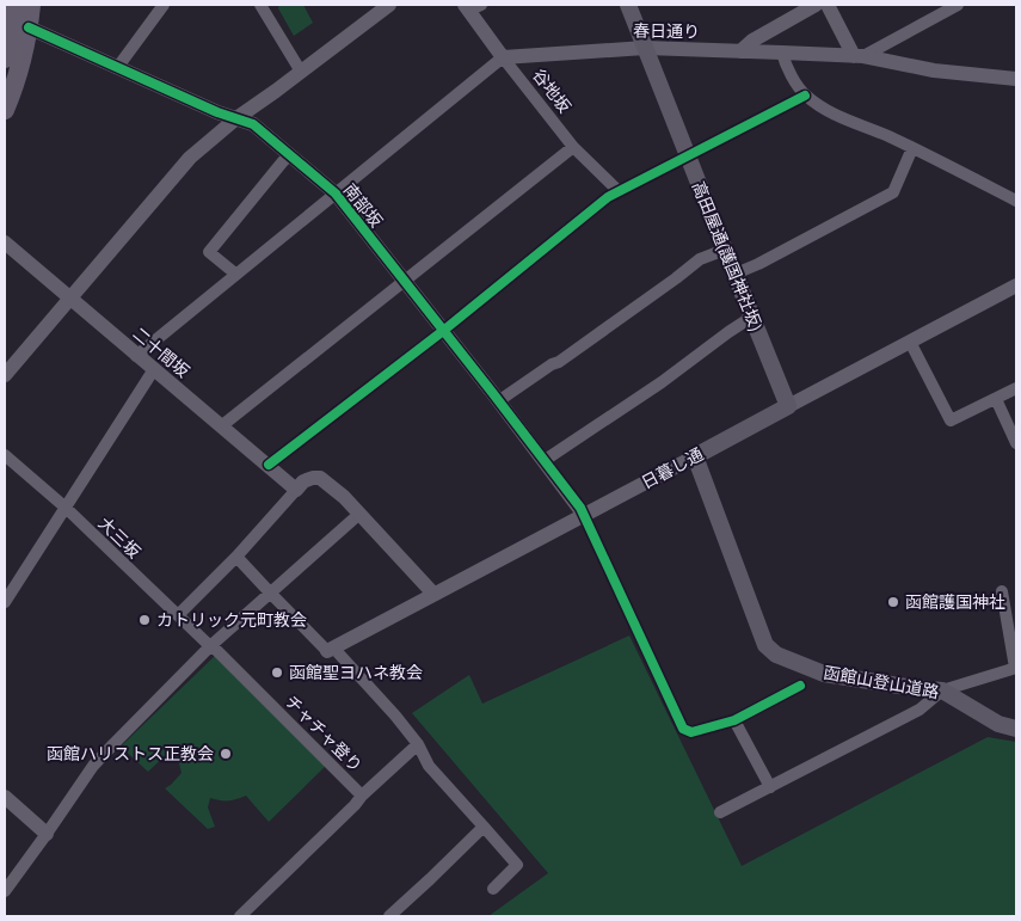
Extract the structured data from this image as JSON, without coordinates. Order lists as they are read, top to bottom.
{
  "streets": {
    "main road": ["高田屋通(護国神社坂)", "日暮し通", "函館山登山道路"],
    "street": [
      "春日通り",
      "谷地坂",
      "南部坂",
      "二十間坂",
      "大三坂",
      "チャチャ登り"
    ]
  },
  "crossings": [
    ["春日通り", "谷地坂"],
    ["春日通り", "高田屋通(護国神社坂)"],
    ["南部坂", "日暮し通"],
    ["高田屋通(護国神社坂)", "日暮し通"],
    ["日暮し通", "函館山登山道路"],
    ["大三坂", "チャチャ登り"]
  ],
  "places": [
    "函館護国神社",
    "カトリック元町教会",
    "函館聖ヨハネ教会",
    "函館ハリストス正教会"
  ]
}
